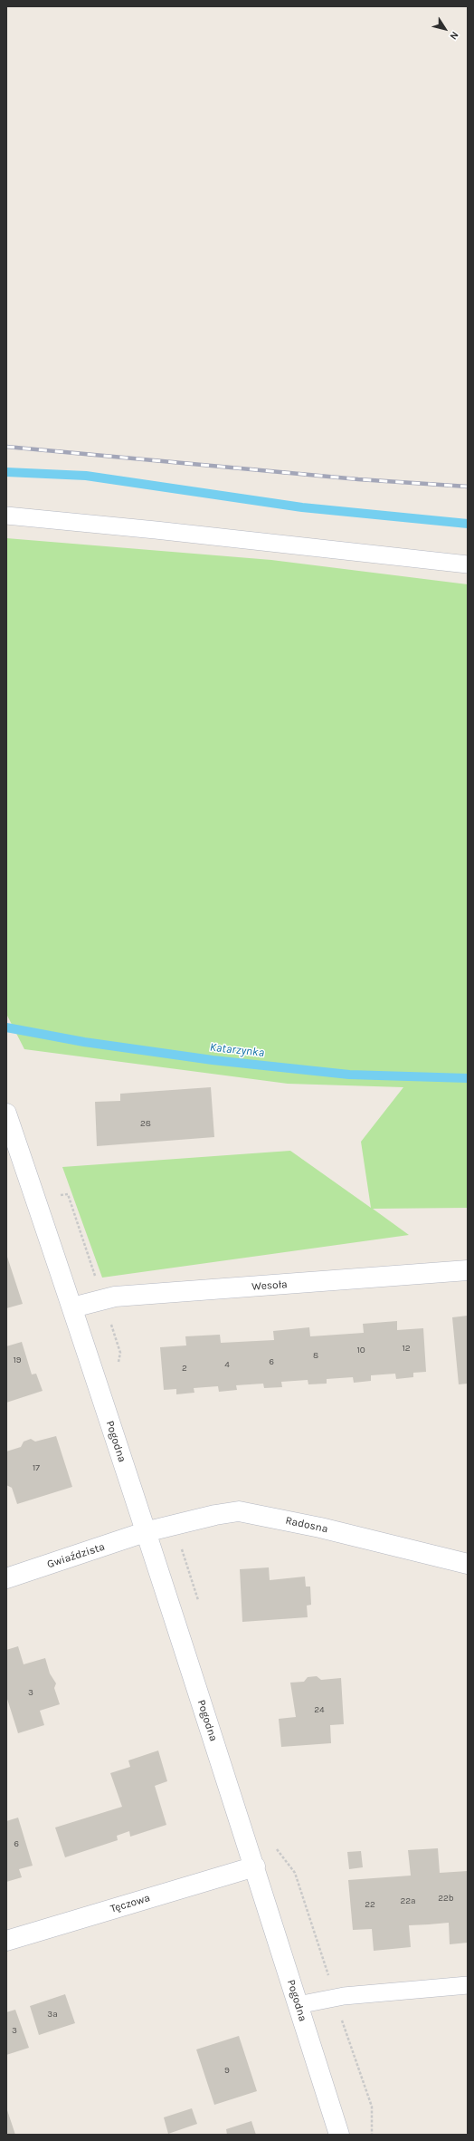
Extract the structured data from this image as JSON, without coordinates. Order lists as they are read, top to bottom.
{
  "streets": {
    "street": [
      "Wesoła",
      "Pogodna",
      "Radosna",
      "Gwiaździsta",
      "Tęczowa"
    ]
  },
  "crossings": [
    ["Wesoła", "Pogodna"],
    ["Pogodna", "Radosna"],
    ["Pogodna", "Gwiaździsta"],
    ["Pogodna", "Tęczowa"],
    ["Radosna", "Gwiaździsta"]
  ],
  "water": ["Katarzynka"],
  "house_numbers": [
    "28",
    "12",
    "10",
    "8",
    "19",
    "6",
    "4",
    "2",
    "17",
    "3",
    "24",
    "6",
    "22b",
    "22a",
    "22",
    "3a",
    "3",
    "9"
  ],
  "north": "bottom right"
}
